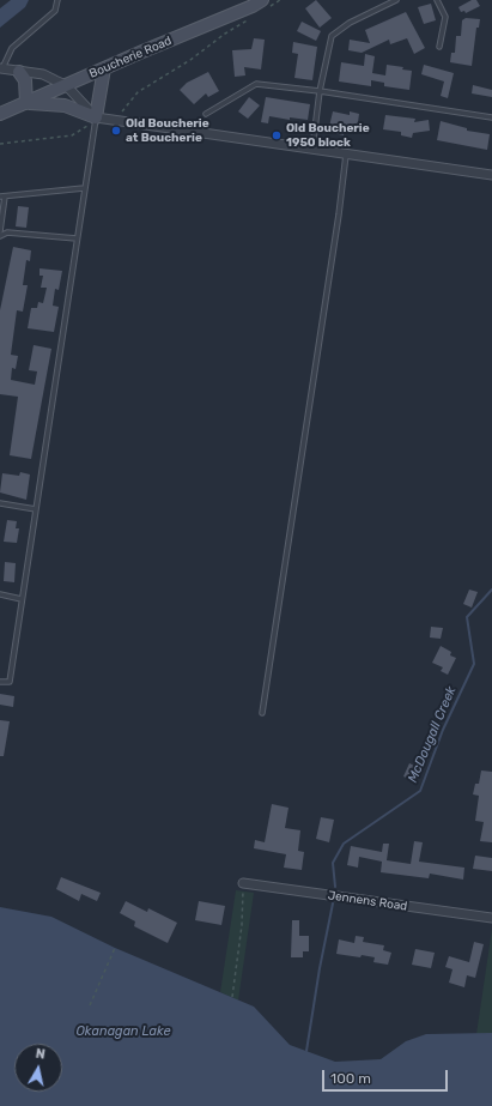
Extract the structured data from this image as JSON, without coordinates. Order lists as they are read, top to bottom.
{
  "streets": {
    "main road": ["Boucherie Road"],
    "street": ["Jennens Road"]
  },
  "water": ["McDougall Creek", "Okanagan Lake"],
  "places": ["Old Boucherie at Boucherie", "Old Boucherie 1950 block"],
  "scale_bar": "100 m",
  "north": "top"
}
